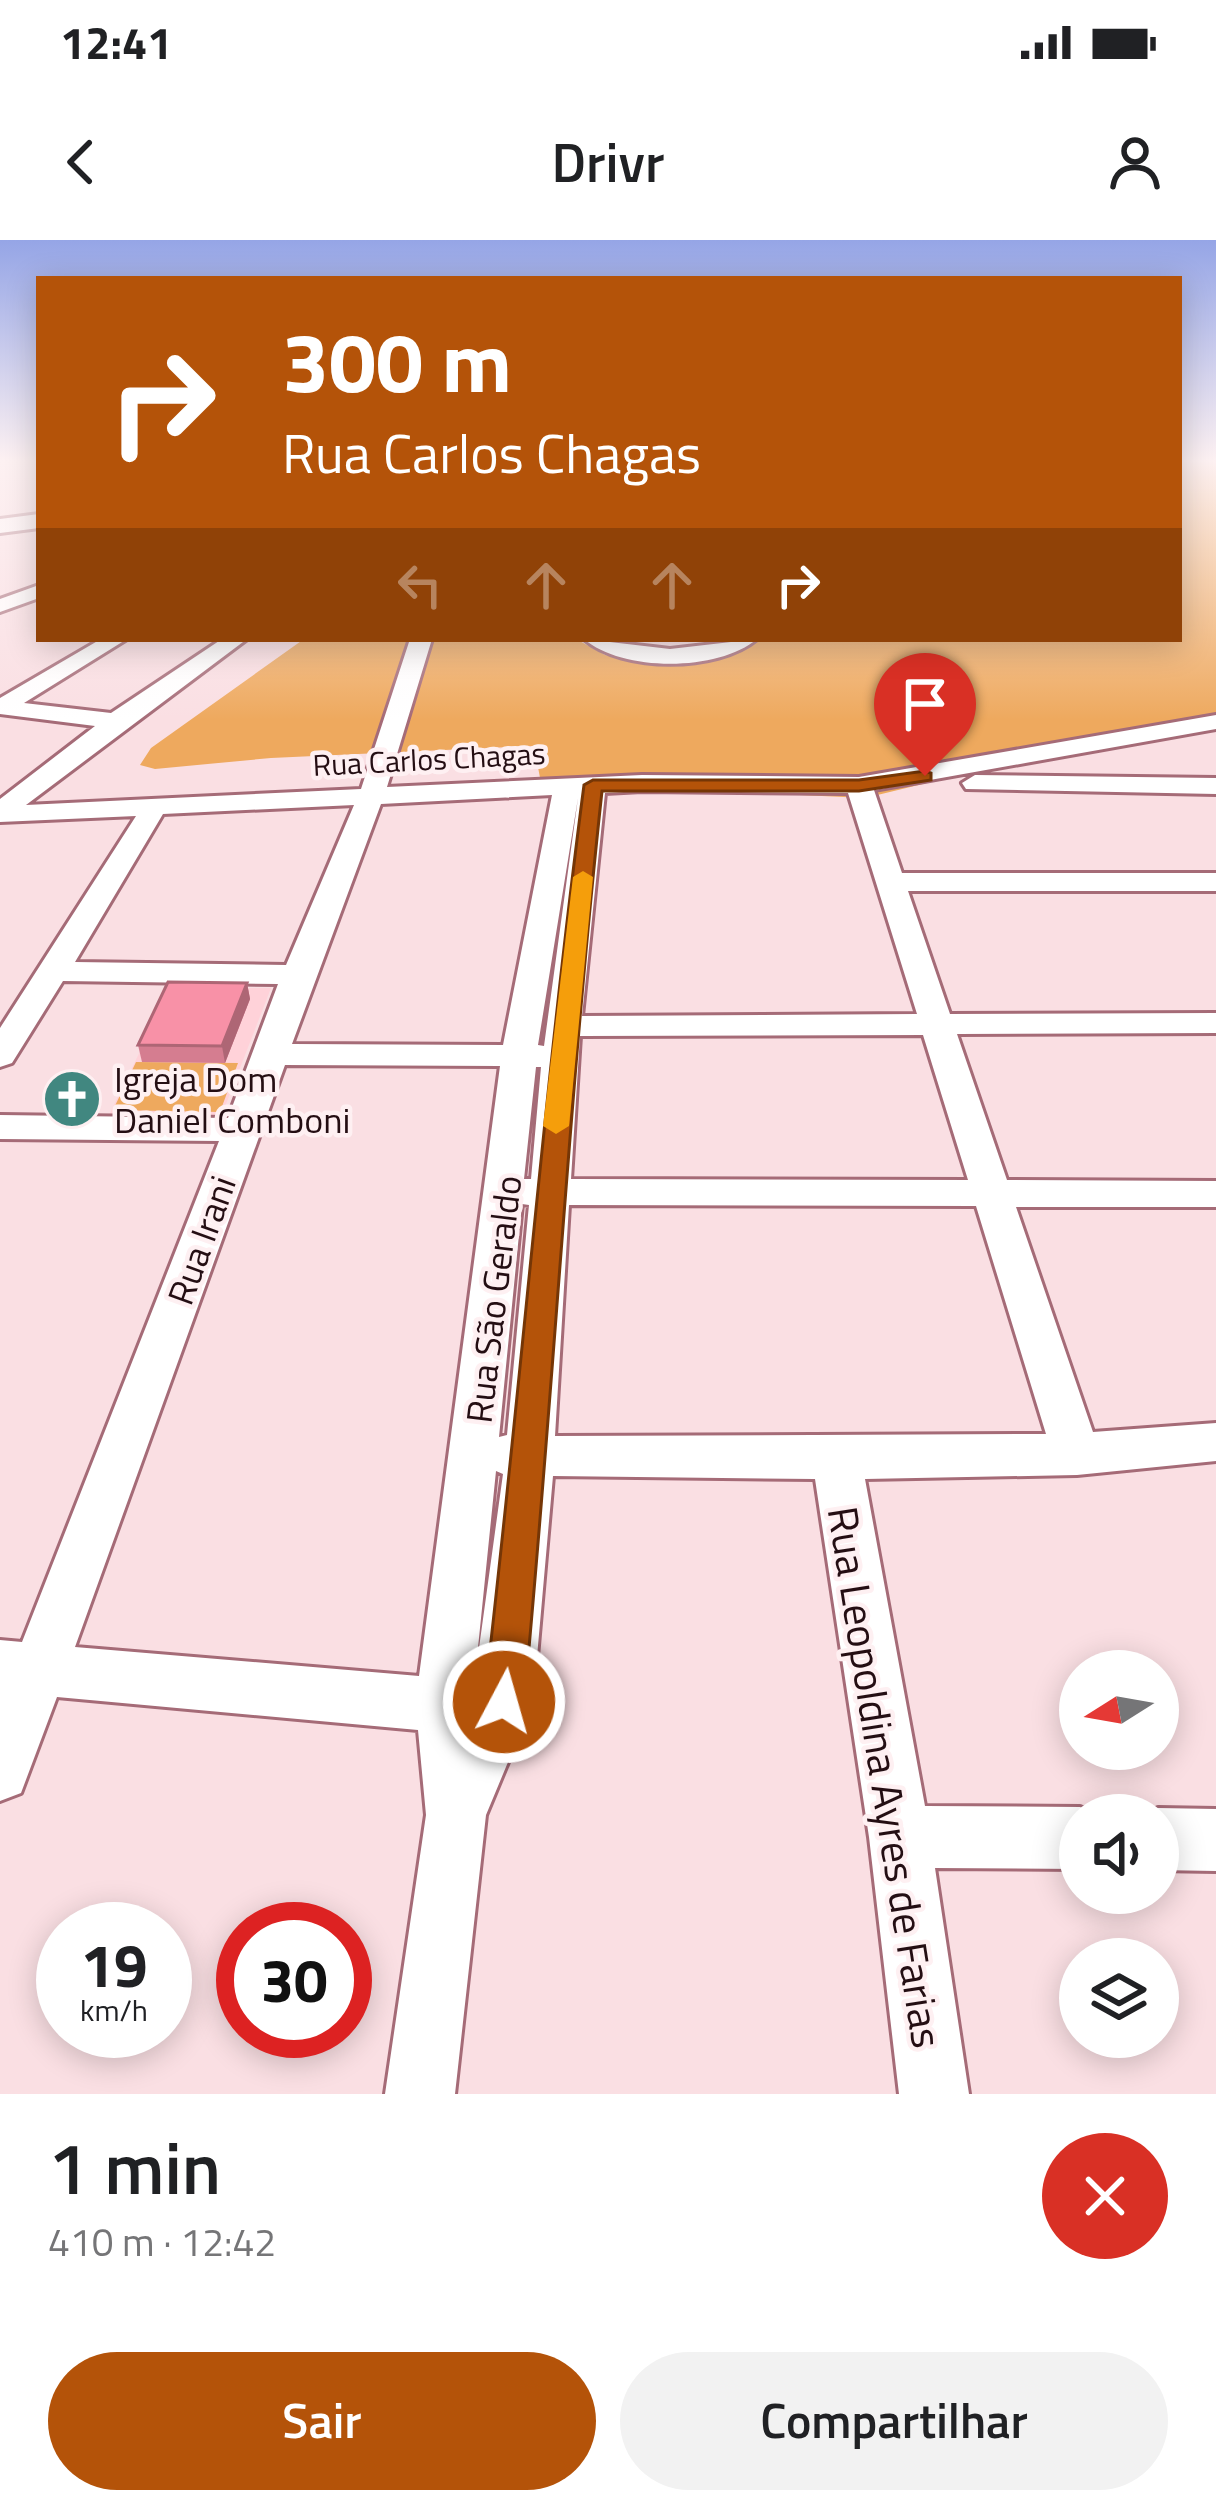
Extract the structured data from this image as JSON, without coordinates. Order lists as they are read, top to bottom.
{
  "streets": {
    "street": [
      "Rua Carlos Chagas",
      "Rua Irani",
      "Rua São Geraldo",
      "Rua Leopoldina Ayres de Farias"
    ]
  },
  "crossings": [
    ["Rua Carlos Chagas", "Rua Irani"],
    ["Rua Carlos Chagas", "Rua São Geraldo"]
  ],
  "places": {
    "church": ["Igreja Dom Daniel Comboni"]
  },
  "north": "left",
  "page": {
    "status": "12:41",
    "header": "Drivr",
    "turn": ["300 m", "Rua Carlos Chagas"],
    "speed": "19 km/h",
    "limit": "30",
    "heading": ["1 min", "410 m · 12:42"],
    "buttons": ["Sair", "Compartilhar"]
  }
}
